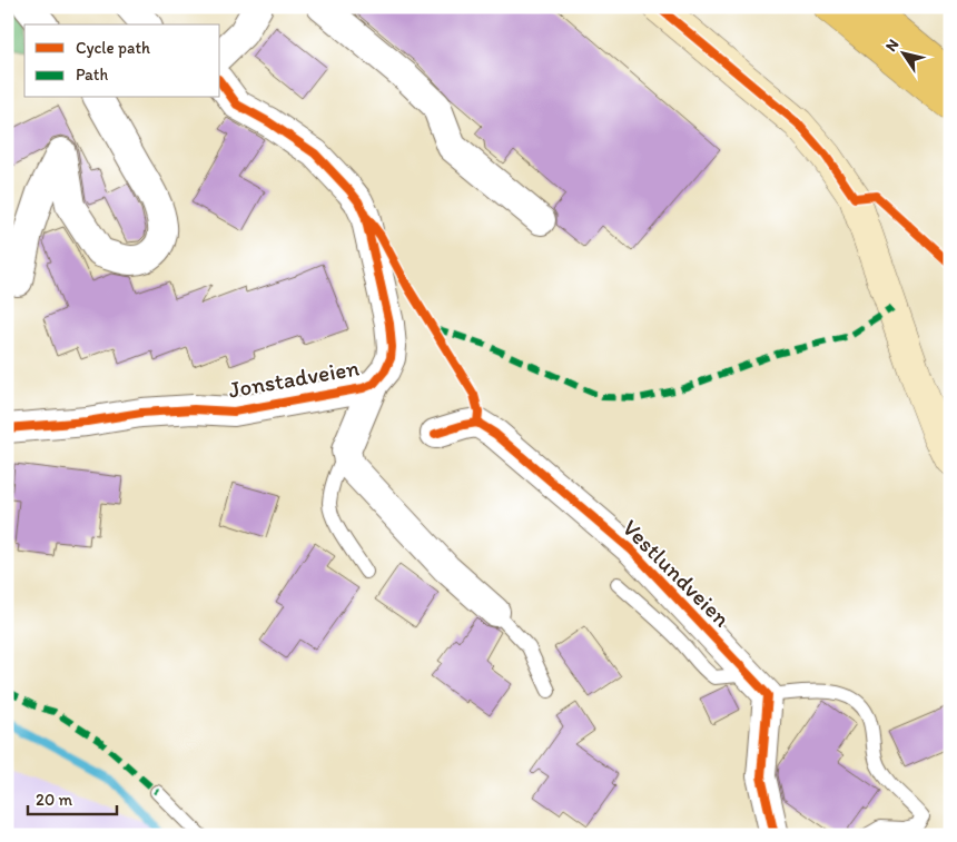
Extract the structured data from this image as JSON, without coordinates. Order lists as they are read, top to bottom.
{
  "streets": {
    "street": ["Jonstadveien", "Vestlundveien"]
  },
  "legend": ["Cycle path", "Path"],
  "scale_bar": "20 m",
  "north": "top left"
}
